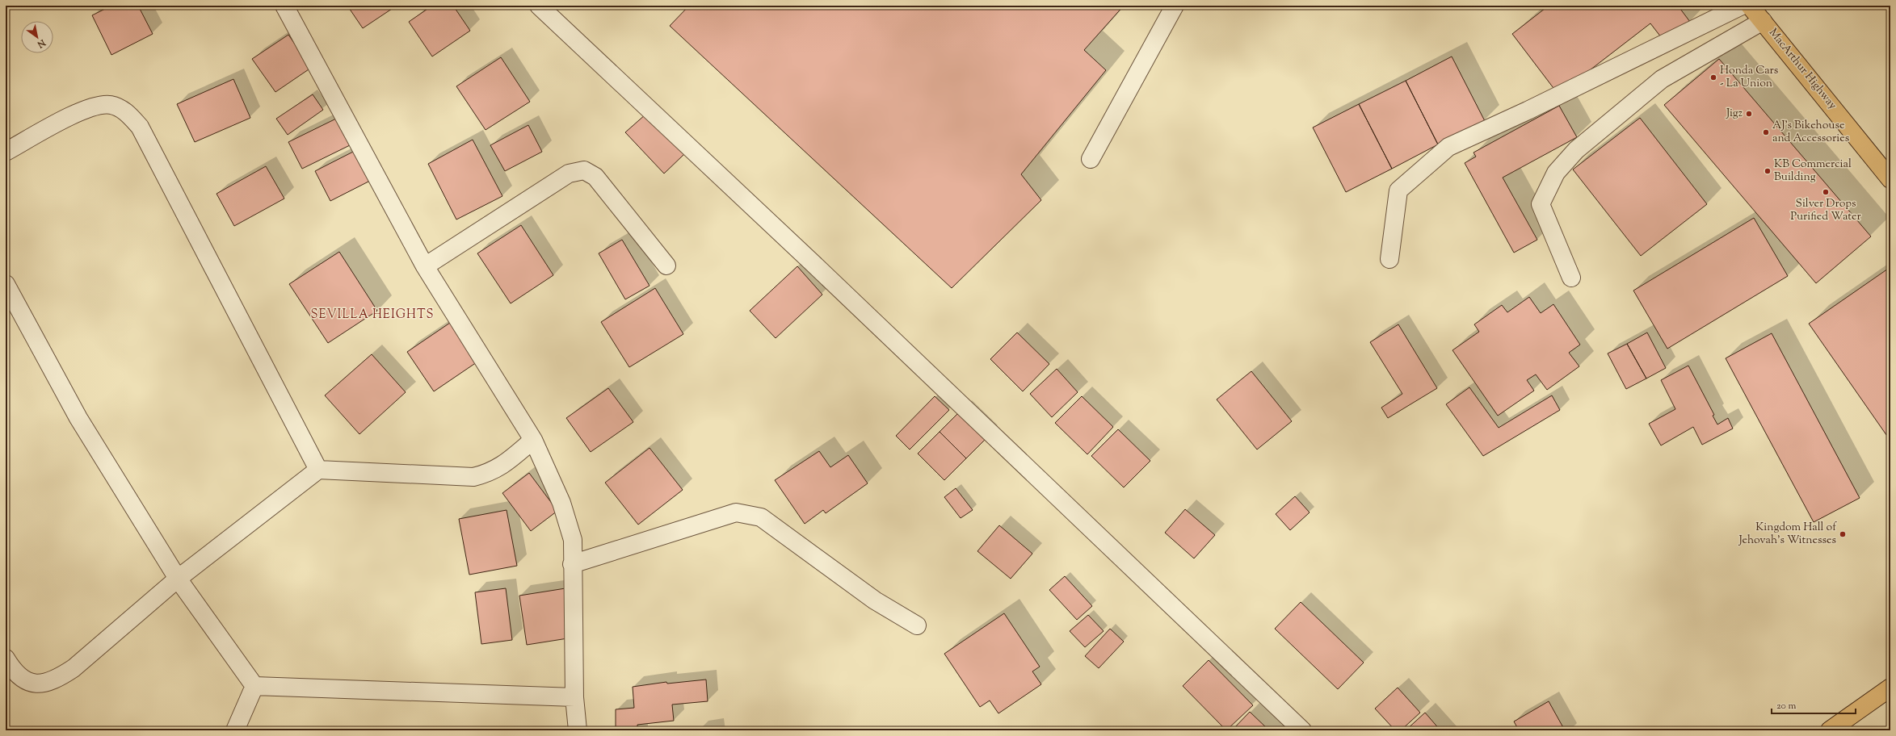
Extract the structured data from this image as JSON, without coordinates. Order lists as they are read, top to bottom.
{
  "streets": {
    "highway": ["MacArthur Highway"]
  },
  "districts": ["SEVILLA HEIGHTS"],
  "places": [
    "Honda Cars - La Union",
    "Jigz",
    "AJ's Bikehouse and Accessories",
    "KB Commercial Building",
    "Silver Drops Purified Water",
    "Kingdom Hall of Jehovah's Witnesses"
  ],
  "scale_bar": "20 m",
  "north": "bottom right"
}
